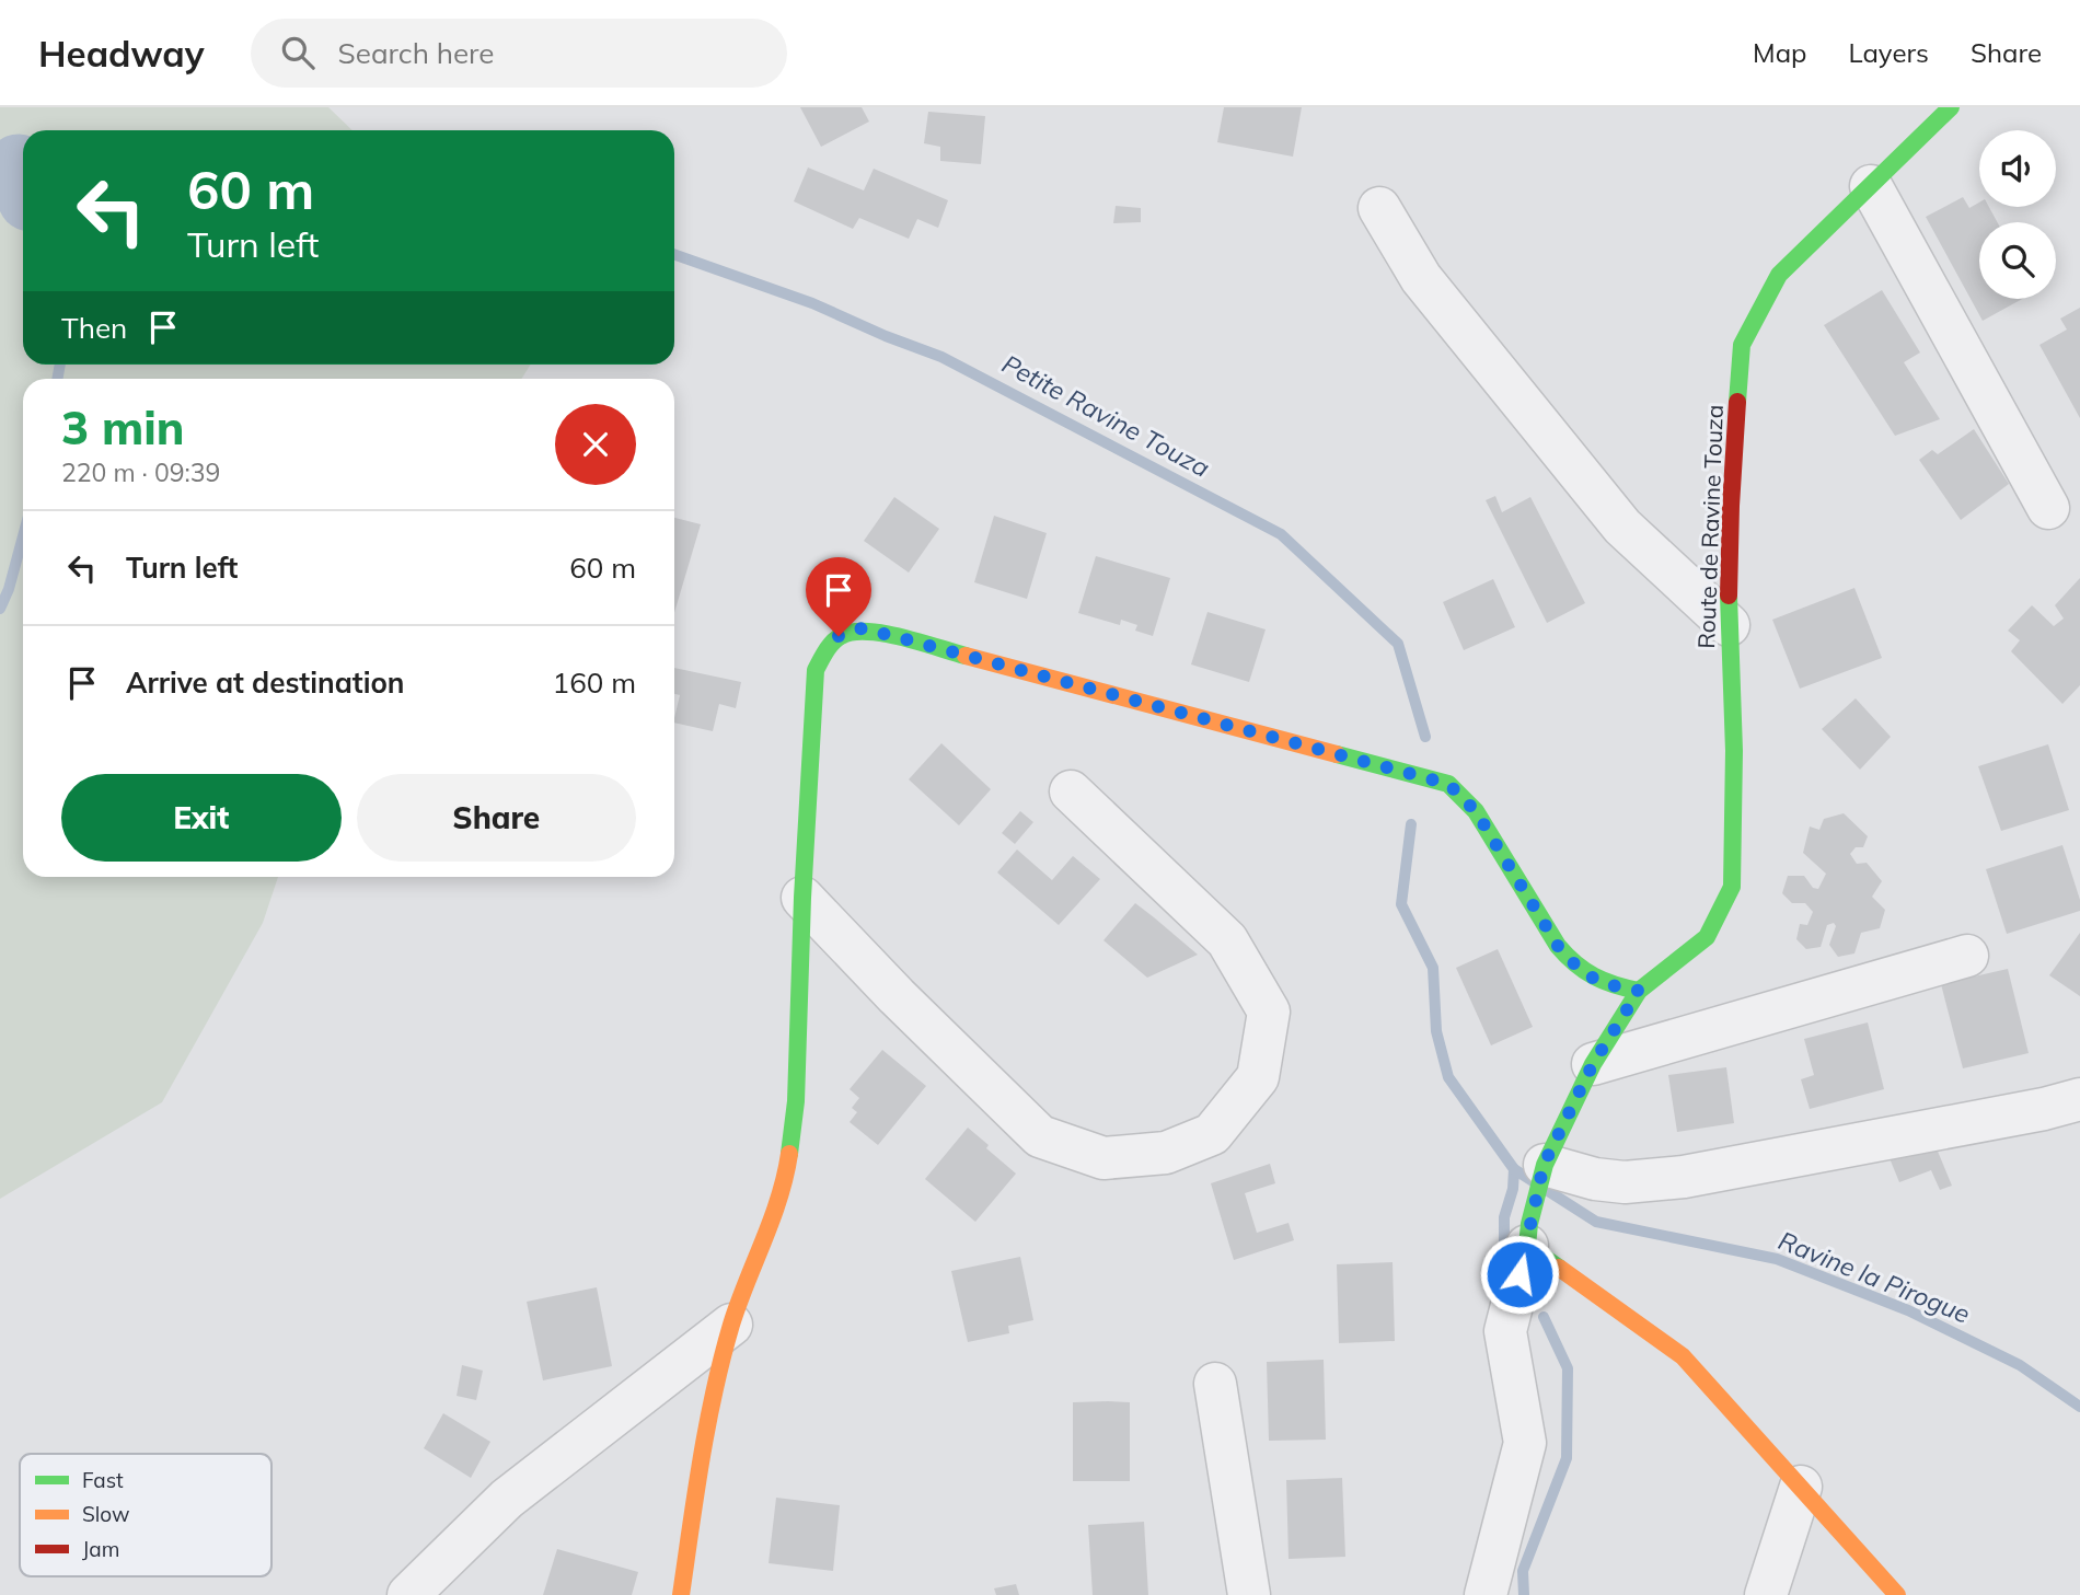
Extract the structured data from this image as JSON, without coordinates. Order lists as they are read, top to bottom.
{
  "streets": {
    "street": ["Route de Ravine Touza"]
  },
  "water": ["Petite Ravine Touza", "Ravine la Pirogue"],
  "legend": ["Fast", "Slow", "Jam"],
  "page": {
    "header": "Headway",
    "search": "Search here",
    "nav": ["Map", "Layers", "Share"],
    "turn": ["60 m", "Turn left"],
    "then": "Then",
    "heading": ["3 min", "220 m · 09:39"],
    "list": [
      {
        "name": "Turn left",
        "value": "60 m"
      },
      {
        "name": "Arrive at destination",
        "value": "160 m"
      }
    ],
    "buttons": ["Exit", "Share"]
  }
}
